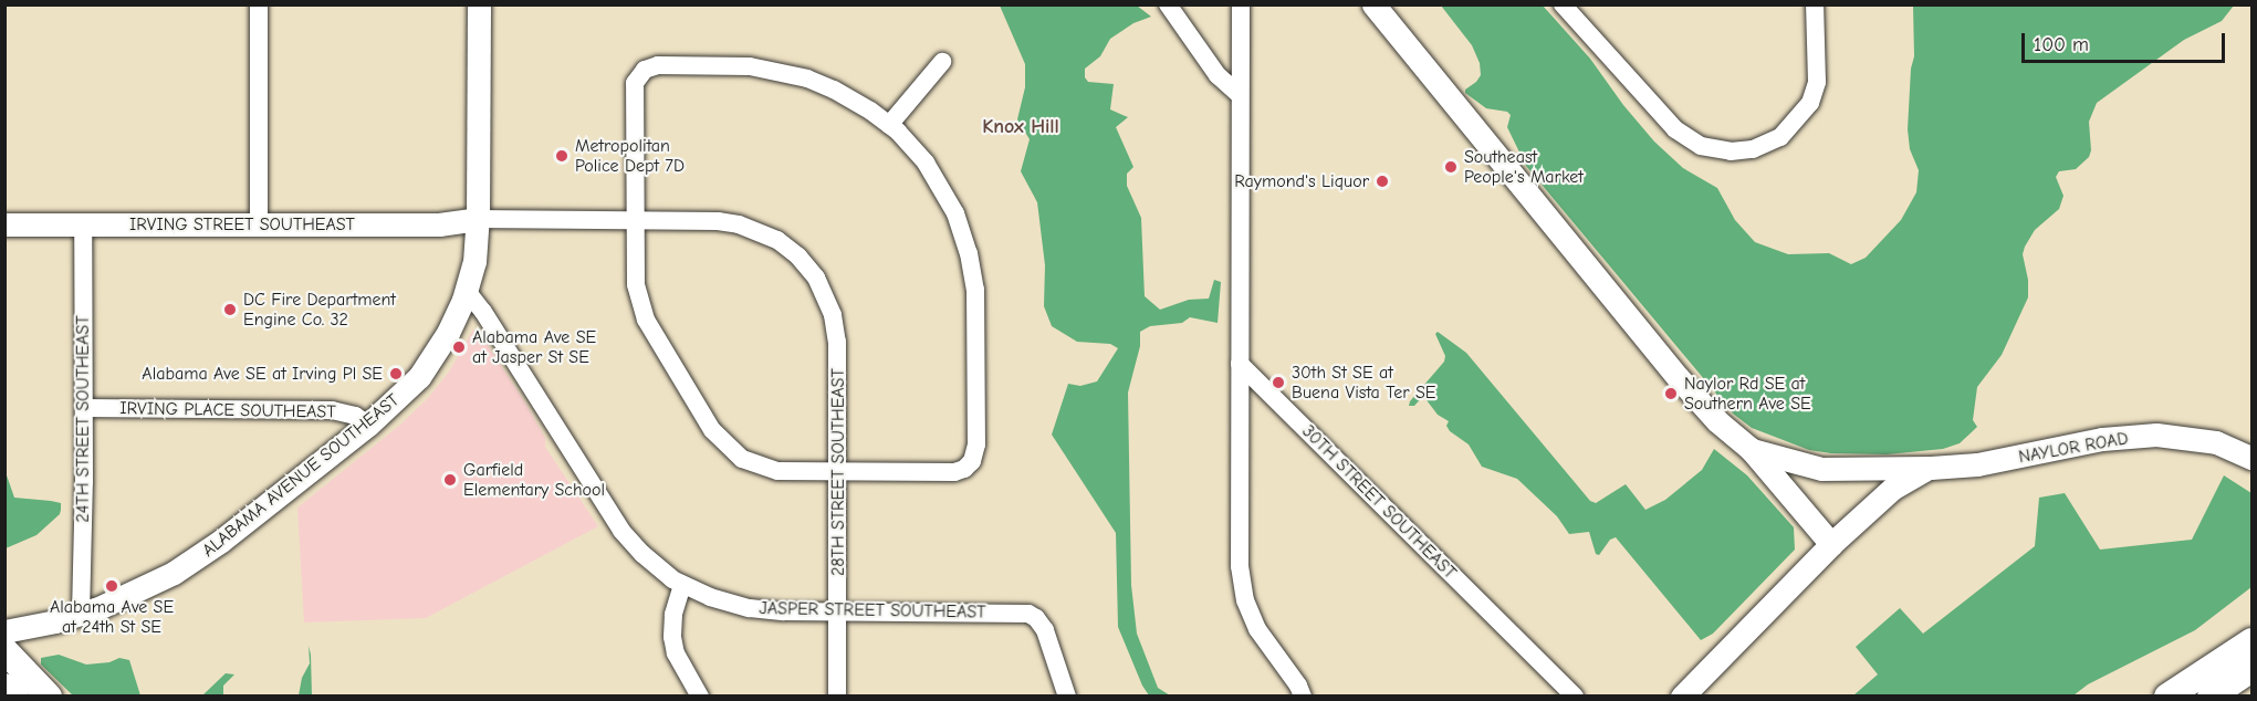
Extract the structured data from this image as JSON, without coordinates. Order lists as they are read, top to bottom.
{
  "streets": {
    "main road": ["IRVING STREET SOUTHEAST", "NAYLOR ROAD", "ALABAMA AVENUE SOUTHEAST"],
    "street": [
      "IRVING PLACE SOUTHEAST",
      "24TH STREET SOUTHEAST",
      "28TH STREET SOUTHEAST",
      "30TH STREET SOUTHEAST",
      "JASPER STREET SOUTHEAST"
    ]
  },
  "crossings": [
    ["IRVING STREET SOUTHEAST", "24TH STREET SOUTHEAST"],
    ["IRVING STREET SOUTHEAST", "28TH STREET SOUTHEAST"],
    ["IRVING STREET SOUTHEAST", "ALABAMA AVENUE SOUTHEAST"],
    ["IRVING PLACE SOUTHEAST", "24TH STREET SOUTHEAST"],
    ["IRVING PLACE SOUTHEAST", "ALABAMA AVENUE SOUTHEAST"],
    ["24TH STREET SOUTHEAST", "ALABAMA AVENUE SOUTHEAST"],
    ["28TH STREET SOUTHEAST", "ALABAMA AVENUE SOUTHEAST"],
    ["28TH STREET SOUTHEAST", "JASPER STREET SOUTHEAST"],
    ["ALABAMA AVENUE SOUTHEAST", "JASPER STREET SOUTHEAST"]
  ],
  "districts": ["Knox Hill"],
  "places": [
    "Metropolitan Police Dept 7D",
    "Southeast People's Market",
    "Raymond's Liquor",
    "DC Fire Department Engine Co. 32",
    "Alabama Ave SE at Jasper St SE",
    "Alabama Ave SE at Irving Pl SE",
    "30th St SE at Buena Vista Ter SE",
    "Naylor Rd SE at Southern Ave SE",
    "Garfield Elementary School",
    "Alabama Ave SE at 24th St SE"
  ],
  "scale_bar": "100 m"
}
